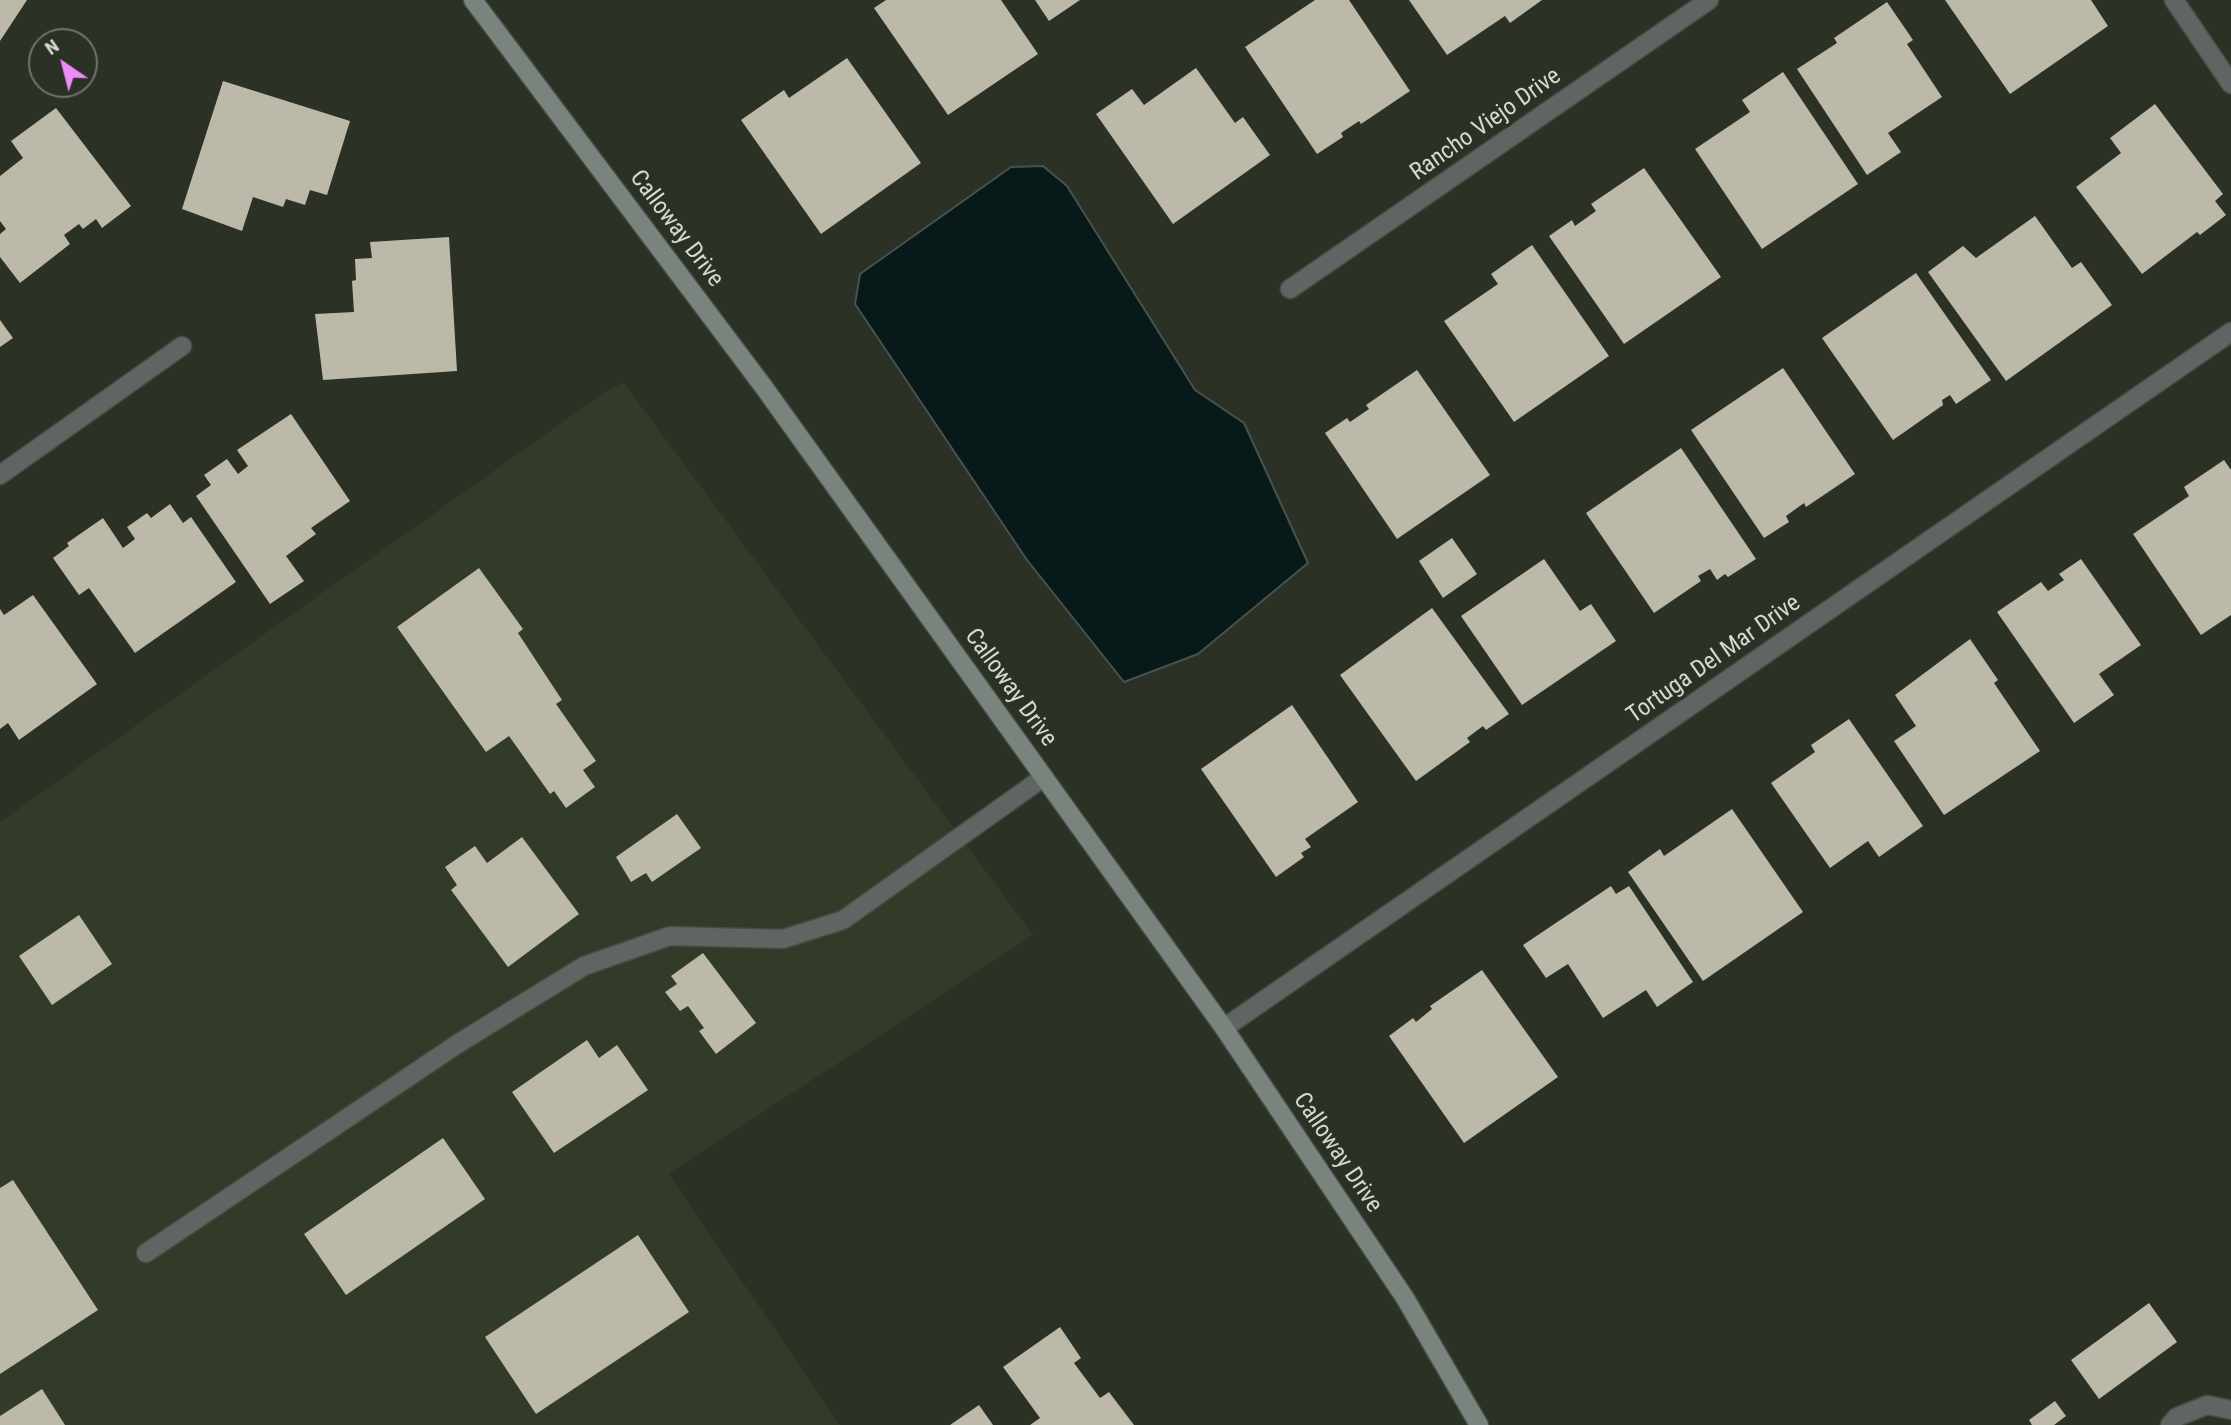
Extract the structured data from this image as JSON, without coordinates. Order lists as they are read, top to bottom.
{
  "streets": {
    "main road": ["Calloway Drive"],
    "street": ["Rancho Viejo Drive", "Tortuga Del Mar Drive"]
  },
  "crossings": [
    ["Calloway Drive", "Tortuga Del Mar Drive"]
  ],
  "north": "top left"
}
